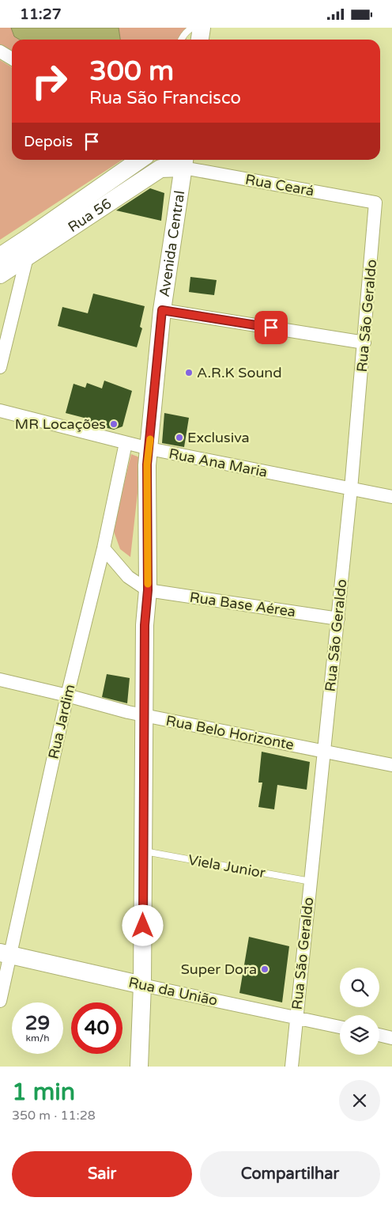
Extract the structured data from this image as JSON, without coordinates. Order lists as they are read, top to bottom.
{
  "streets": {
    "street": [
      "Rua Ceará",
      "Rua 56",
      "Avenida Central",
      "Rua São Geraldo",
      "Rua Ana Maria",
      "Rua Base Aérea",
      "Rua Jardim",
      "Rua Belo Horizonte",
      "Rua da União"
    ],
    "lane": ["Viela Junior"]
  },
  "crossings": [
    ["Rua Ceará", "Rua 56"],
    ["Rua Ceará", "Avenida Central"],
    ["Rua Ceará", "Rua São Geraldo"],
    ["Rua 56", "Avenida Central"],
    ["Avenida Central", "Rua Ana Maria"],
    ["Avenida Central", "Rua Base Aérea"],
    ["Avenida Central", "Rua Belo Horizonte"],
    ["Avenida Central", "Viela Junior"],
    ["Avenida Central", "Rua da União"],
    ["Rua São Geraldo", "Rua Ana Maria"],
    ["Rua São Geraldo", "Rua Base Aérea"],
    ["Rua São Geraldo", "Rua Belo Horizonte"],
    ["Rua São Geraldo", "Viela Junior"],
    ["Rua São Geraldo", "Rua da União"],
    ["Rua Ana Maria", "Rua Jardim"],
    ["Rua Jardim", "Rua Belo Horizonte"],
    ["Rua Jardim", "Rua da União"]
  ],
  "places": [
    "A.R.K Sound",
    "MR Locações",
    "Exclusiva",
    "Super Dora"
  ],
  "page": {
    "status": "11:27",
    "turn": ["300 m", "Rua São Francisco"],
    "then": "Depois",
    "speed": "29 km/h",
    "limit": "40",
    "heading": ["1 min", "350 m · 11:28"],
    "buttons": ["Sair", "Compartilhar"]
  }
}
